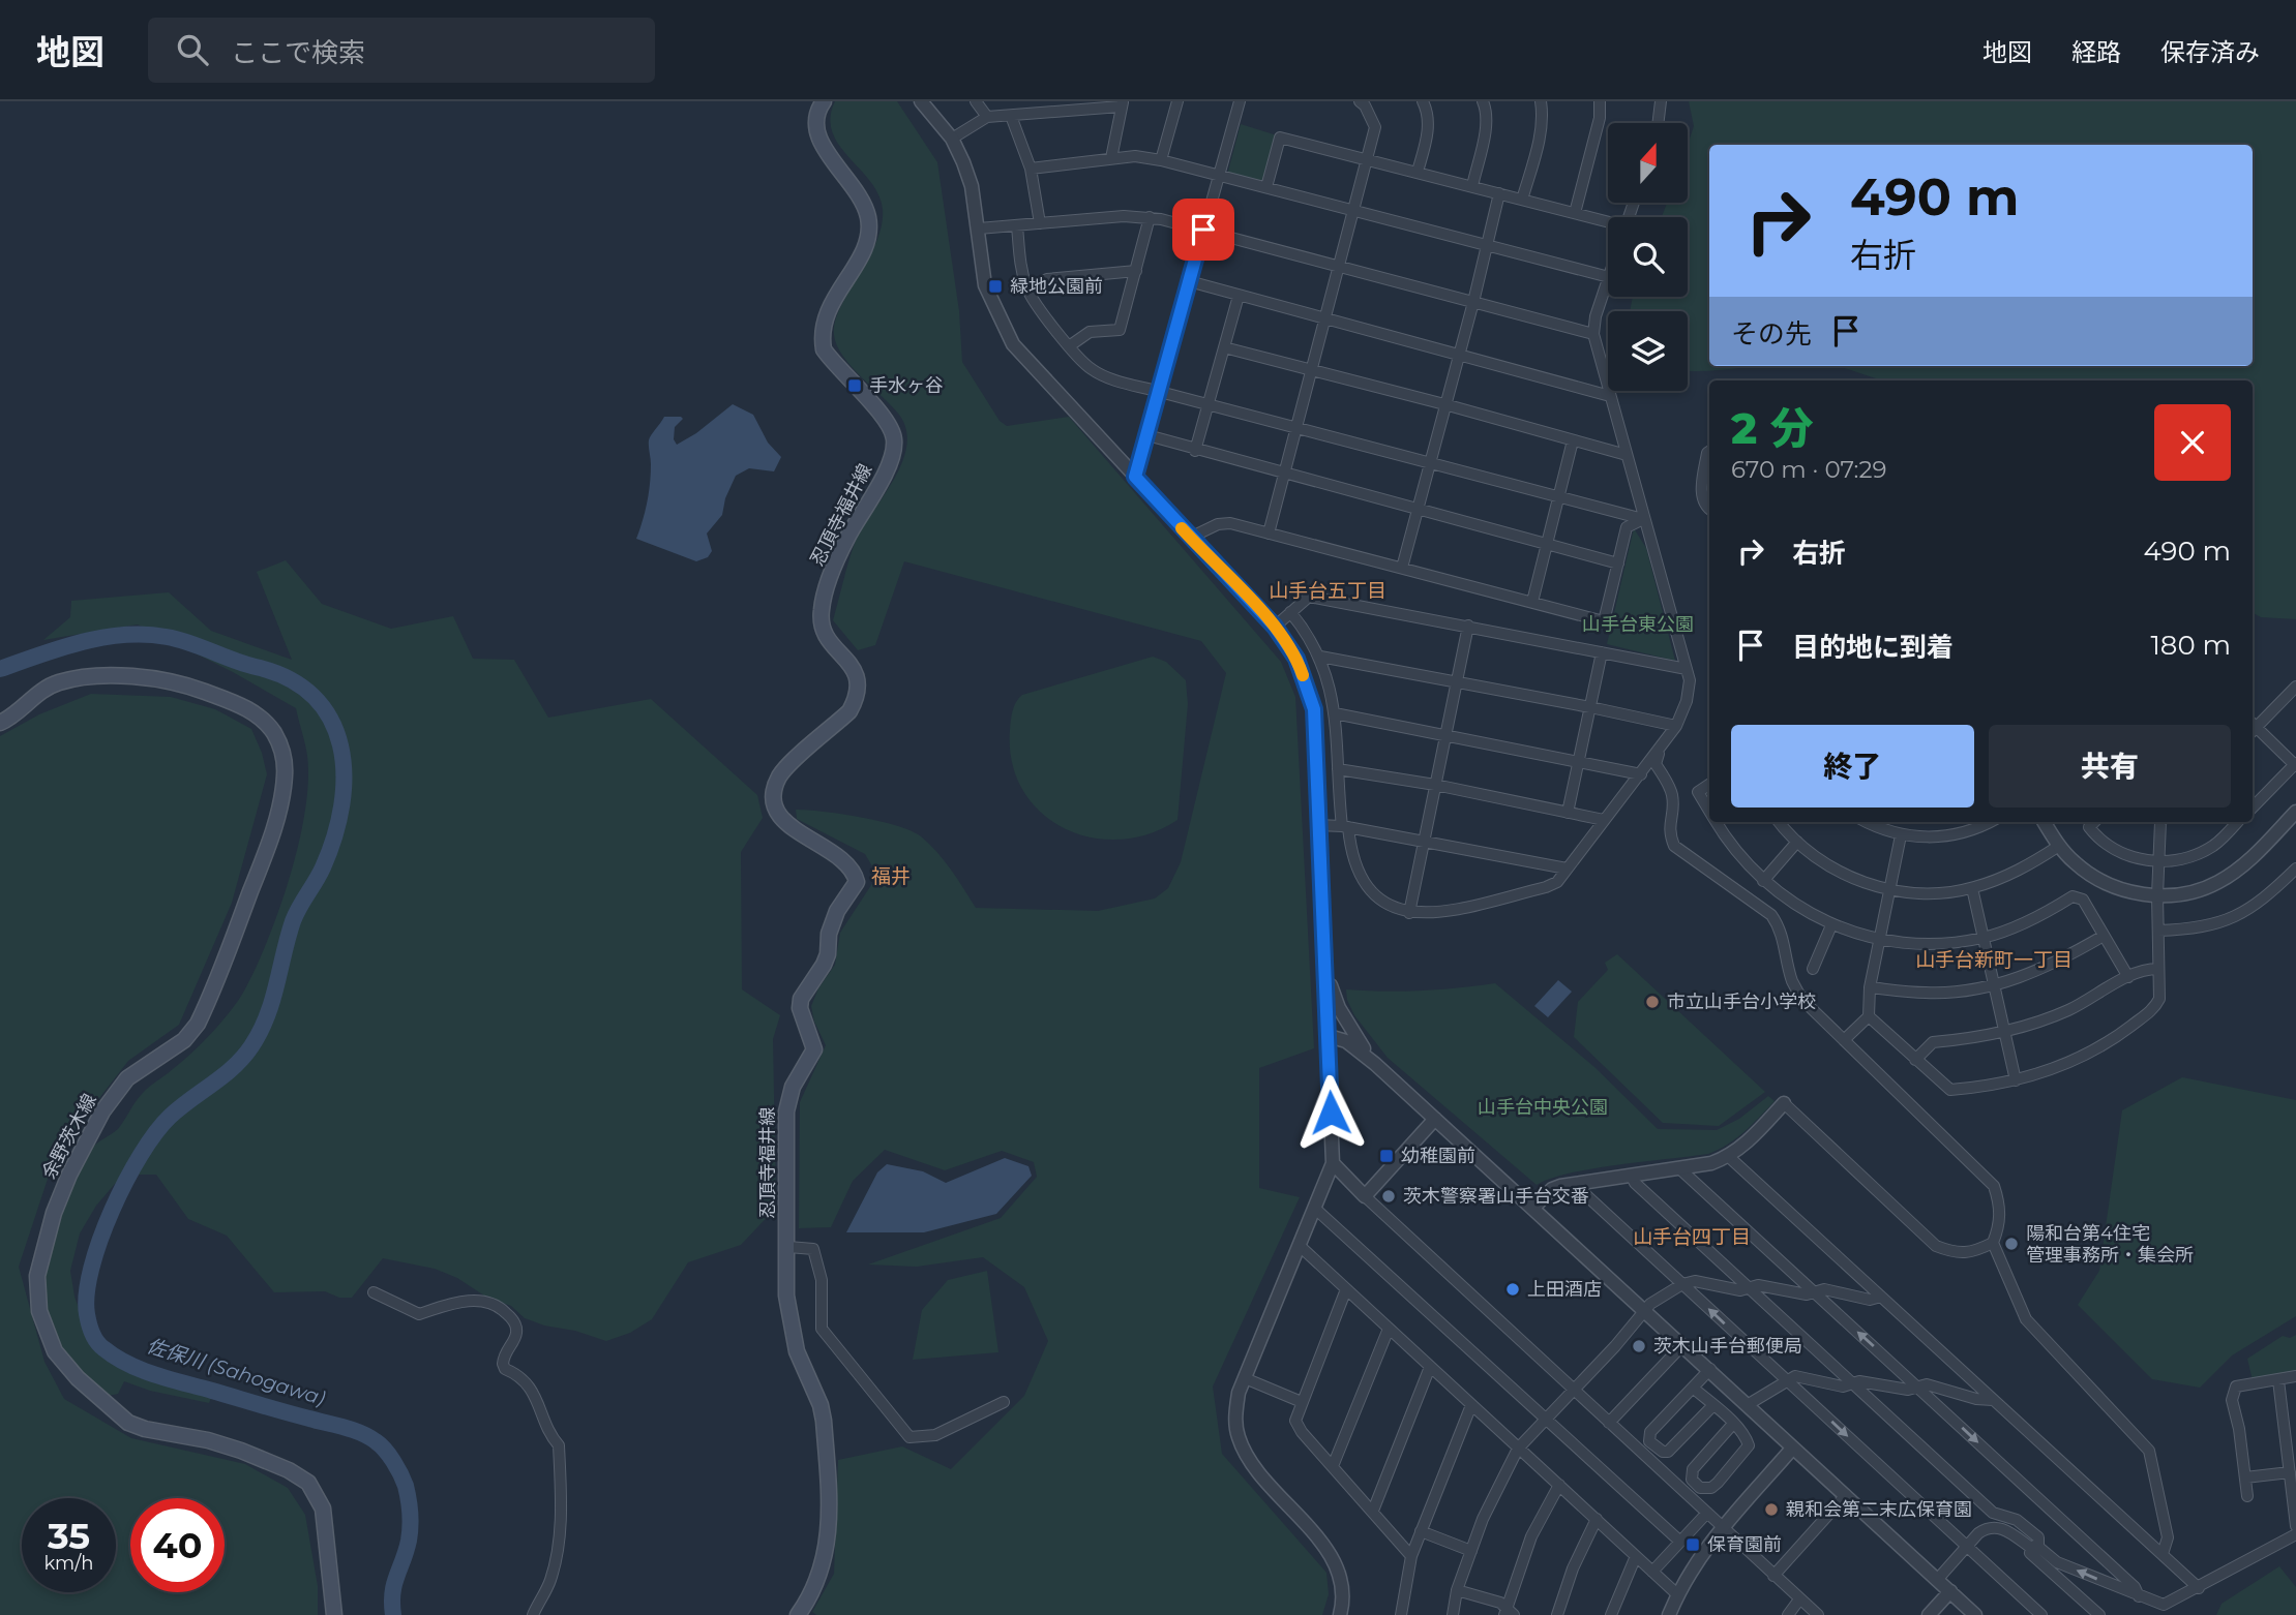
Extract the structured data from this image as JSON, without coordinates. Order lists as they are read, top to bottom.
{
  "streets": {
    "main road": ["忍頂寺福井線", "余野茨木線"]
  },
  "districts": [
    "山手台五丁目",
    "福井",
    "山手台新町一丁目",
    "山手台四丁目"
  ],
  "water": ["佐保川 (Sahogawa)"],
  "parks": ["山手台東公園", "山手台中央公園"],
  "places": {
    "transit": [
      "緑地公園前",
      "手水ヶ谷",
      "幼稚園前",
      "保育園前"
    ],
    "other": [
      "市立山手台小学校",
      "茨木警察署山手台交番",
      "陽和台第4住宅 管理事務所・集会所",
      "上田酒店",
      "茨木山手台郵便局",
      "親和会第二末広保育園"
    ]
  },
  "north": "top",
  "page": {
    "header": "地図",
    "search": "ここで検索",
    "nav": ["地図", "経路", "保存済み"],
    "turn": ["490 m", "右折"],
    "then": "その先",
    "heading": ["2 分", "670 m · 07:29"],
    "list": [
      {
        "name": "右折",
        "value": "490 m"
      },
      {
        "name": "目的地に到着",
        "value": "180 m"
      }
    ],
    "buttons": ["終了", "共有"],
    "speed": "35 km/h",
    "limit": "40"
  }
}
